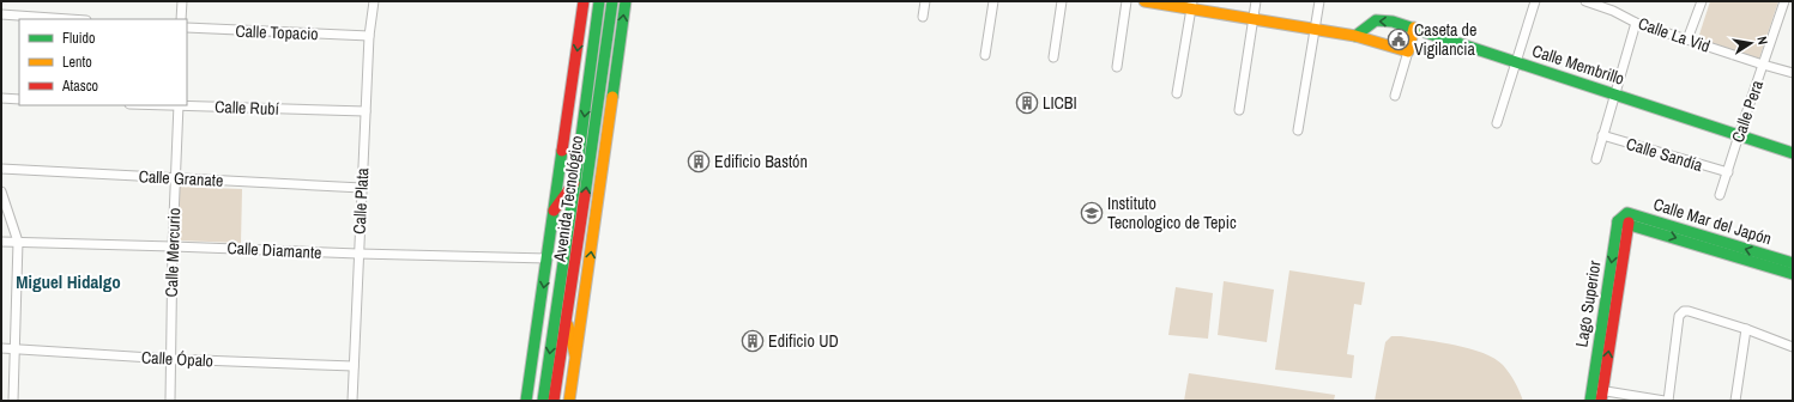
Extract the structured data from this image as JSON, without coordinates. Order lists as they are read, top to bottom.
{
  "streets": {
    "main road": [
      "Calle Membrillo",
      "Avenida Tecnológico",
      "Calle Mar del Japón",
      "Lago Superior"
    ],
    "street": [
      "Calle Topacio",
      "Calle La Vid",
      "Calle Rubí",
      "Calle Pera",
      "Calle Sandía",
      "Calle Granate",
      "Calle Plata",
      "Calle Diamante",
      "Calle Mercurio",
      "Calle Ópalo"
    ]
  },
  "crossings": [
    ["Calle Topacio", "Calle Plata"],
    ["Calle La Vid", "Calle Pera"],
    ["Calle Membrillo", "Calle Pera"],
    ["Calle Rubí", "Calle Plata"],
    ["Calle Rubí", "Calle Mercurio"],
    ["Calle Pera", "Calle Sandía"],
    ["Calle Granate", "Calle Plata"],
    ["Calle Granate", "Calle Mercurio"],
    ["Avenida Tecnológico", "Calle Diamante"],
    ["Calle Plata", "Calle Diamante"],
    ["Calle Plata", "Calle Ópalo"],
    ["Calle Mar del Japón", "Lago Superior"],
    ["Calle Diamante", "Calle Mercurio"],
    ["Calle Mercurio", "Calle Ópalo"]
  ],
  "districts": ["Miguel Hidalgo"],
  "places": {
    "public building": ["Caseta de Vigilancia"],
    "building": ["LICBI", "Edificio Bastón", "Edificio UD"],
    "school or university": ["Instituto Tecnologico de Tepic"]
  },
  "legend": ["Fluido", "Lento", "Atasco"],
  "north": "right"
}
